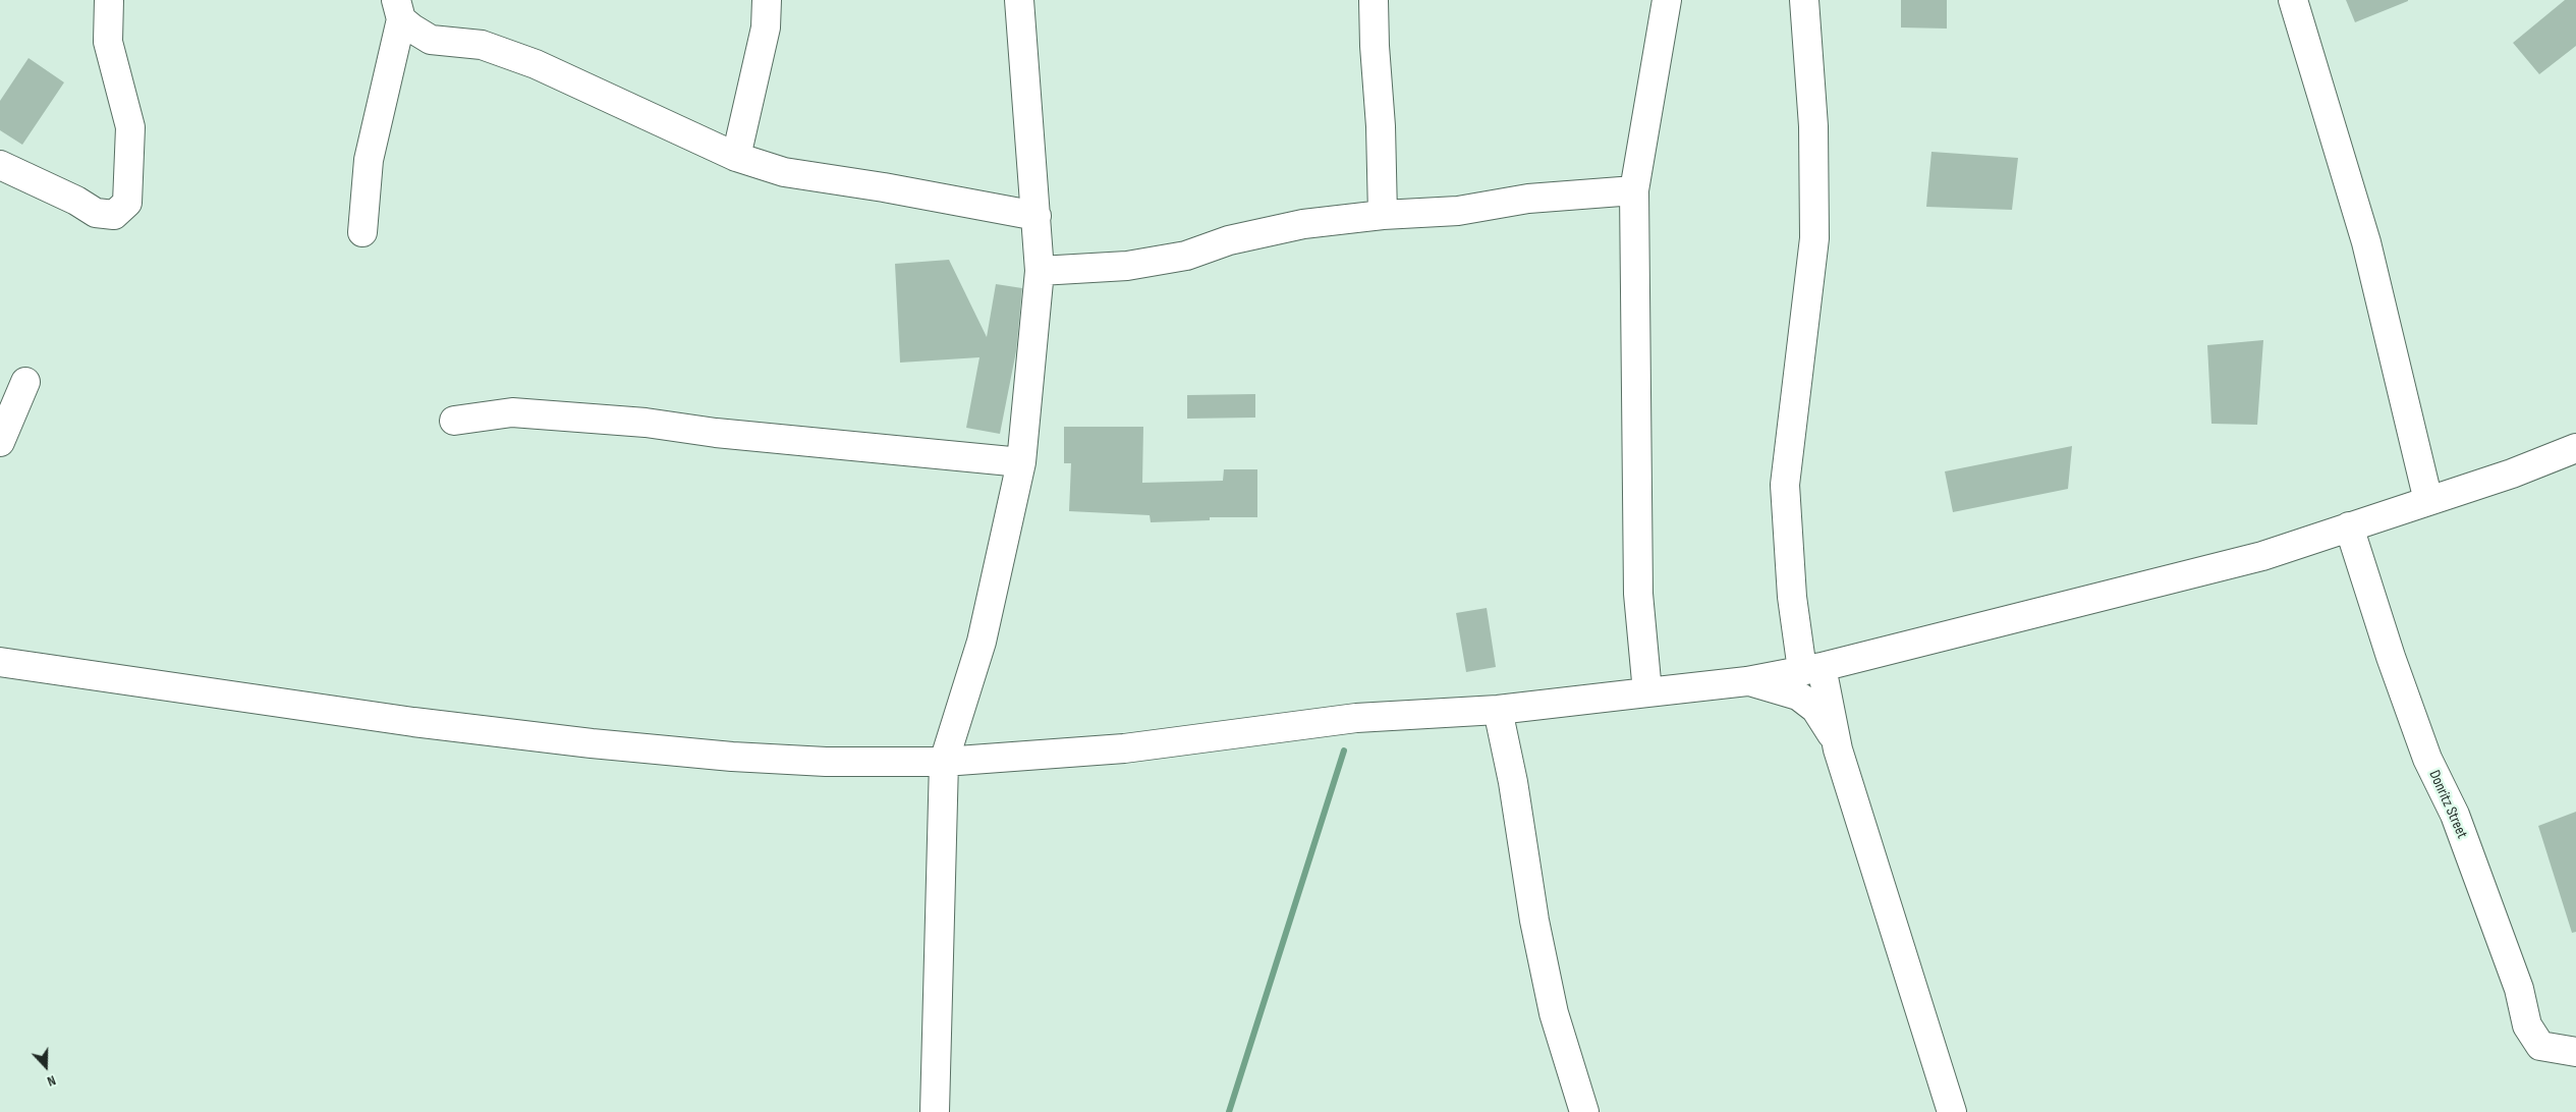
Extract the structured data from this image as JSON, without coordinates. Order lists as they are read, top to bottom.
{
  "streets": {
    "street": ["Donritz Street"]
  },
  "north": "bottom"
}
